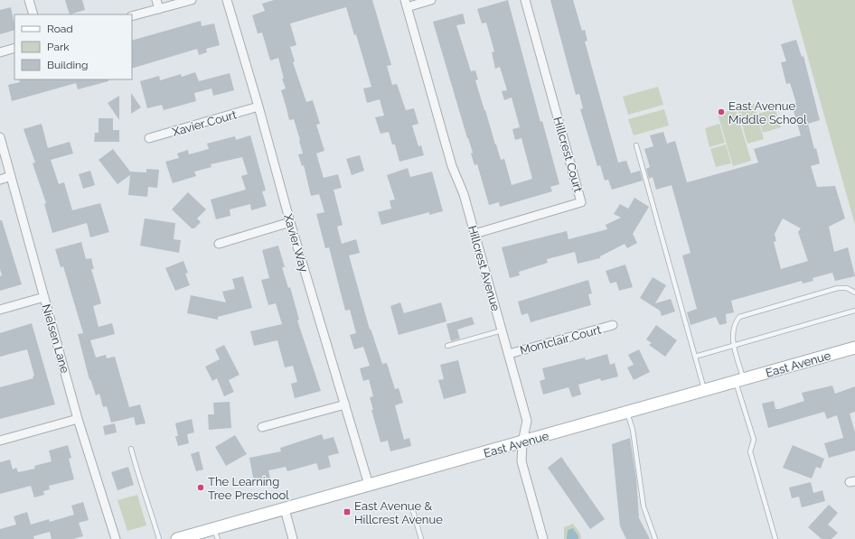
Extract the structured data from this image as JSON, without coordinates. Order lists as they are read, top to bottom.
{
  "streets": {
    "main road": ["East Avenue"],
    "street": [
      "Xavier Court",
      "Hillcrest Court",
      "Xavier Way",
      "Hillcrest Avenue",
      "Nielsen Lane",
      "Montclair Court"
    ]
  },
  "crossings": [
    ["Xavier Court", "Xavier Way"],
    ["Hillcrest Court", "Hillcrest Avenue"],
    ["Xavier Way", "East Avenue"],
    ["Hillcrest Avenue", "Montclair Court"],
    ["Hillcrest Avenue", "East Avenue"]
  ],
  "places": {
    "other": ["East Avenue Middle School", "The Learning Tree Preschool"],
    "transit": ["East Avenue & Hillcrest Avenue"]
  },
  "legend": ["Road", "Park", "Building"]
}
